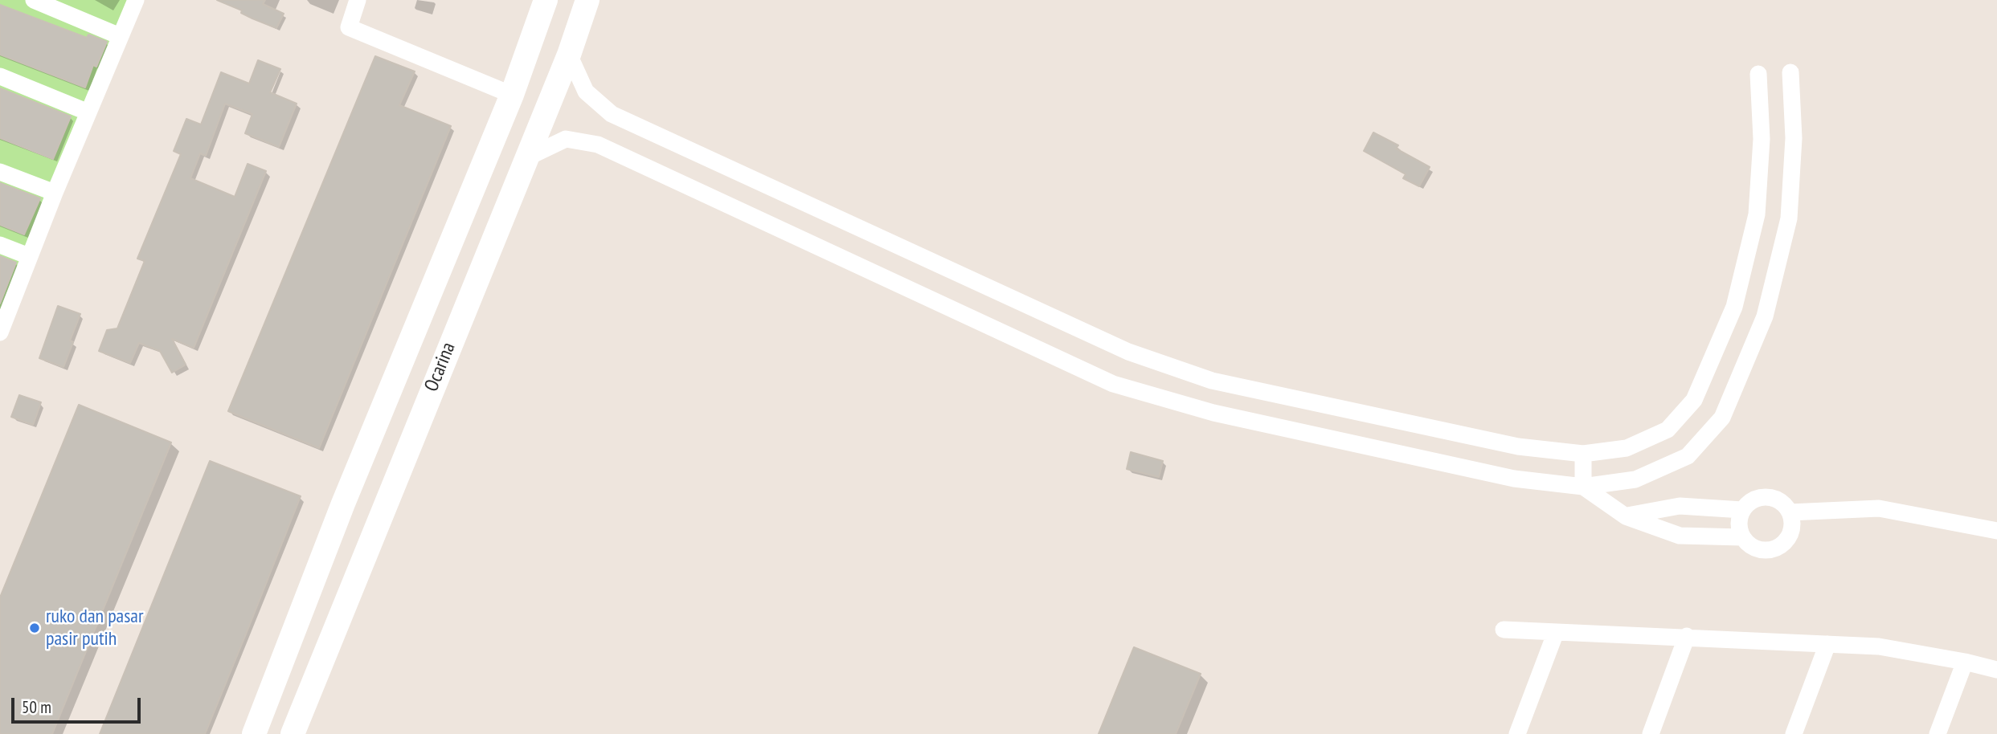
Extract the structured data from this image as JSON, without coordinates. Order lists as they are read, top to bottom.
{
  "streets": {
    "main road": ["Ocarina"]
  },
  "places": ["ruko dan pasar pasir putih"],
  "scale_bar": "50 m"
}
